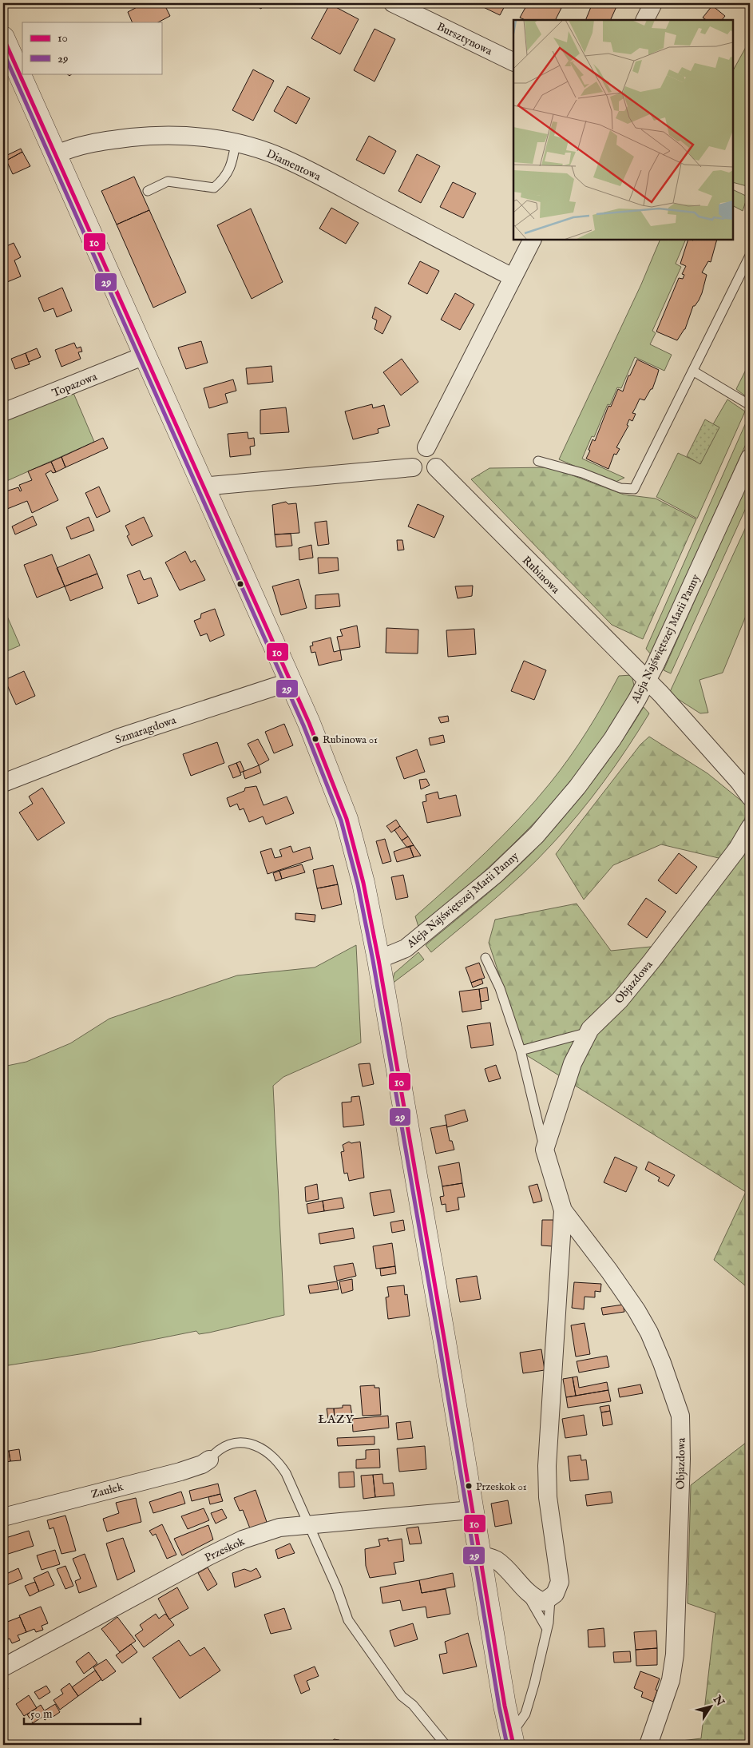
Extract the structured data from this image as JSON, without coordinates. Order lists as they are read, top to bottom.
{
  "streets": {
    "street": [
      "Bursztynowa",
      "Diamentowa",
      "Topazowa",
      "Rubinowa",
      "Aleja Najświętszej Marii Panny",
      "Szmaragdowa",
      "Objazdowa",
      "Zaułek",
      "Przeskok"
    ]
  },
  "crossings": [
    ["Rubinowa", "Aleja Najświętszej Marii Panny"]
  ],
  "districts": ["ŁAZY"],
  "places": ["Rubinowa 01", "Przeskok 01"],
  "lines": ["transit line 10", "transit line 29"],
  "legend": ["10", "29"],
  "scale_bar": "50 m",
  "north": "top right"
}
